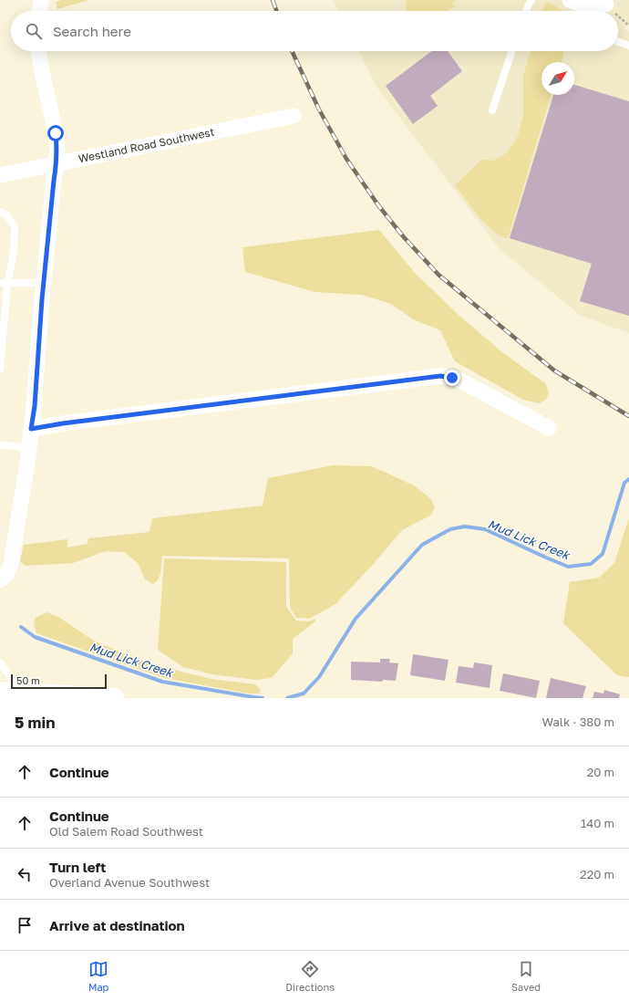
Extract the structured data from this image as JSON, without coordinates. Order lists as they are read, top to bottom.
{
  "streets": {
    "street": ["Westland Road Southwest"]
  },
  "water": ["Mud Lick Creek"],
  "scale_bar": "50 m",
  "north": "top right",
  "page": {
    "search": "Search here",
    "scale": "50 m",
    "heading": ["5 min", "Walk · 380 m"],
    "list": [
      ["Continue", "20 m"],
      ["Continue", "Old Salem Road Southwest", "140 m"],
      ["Turn left", "Overland Avenue Southwest", "220 m"],
      "Arrive at destination"
    ],
    "nav": ["Map", "Directions", "Saved"]
  }
}
